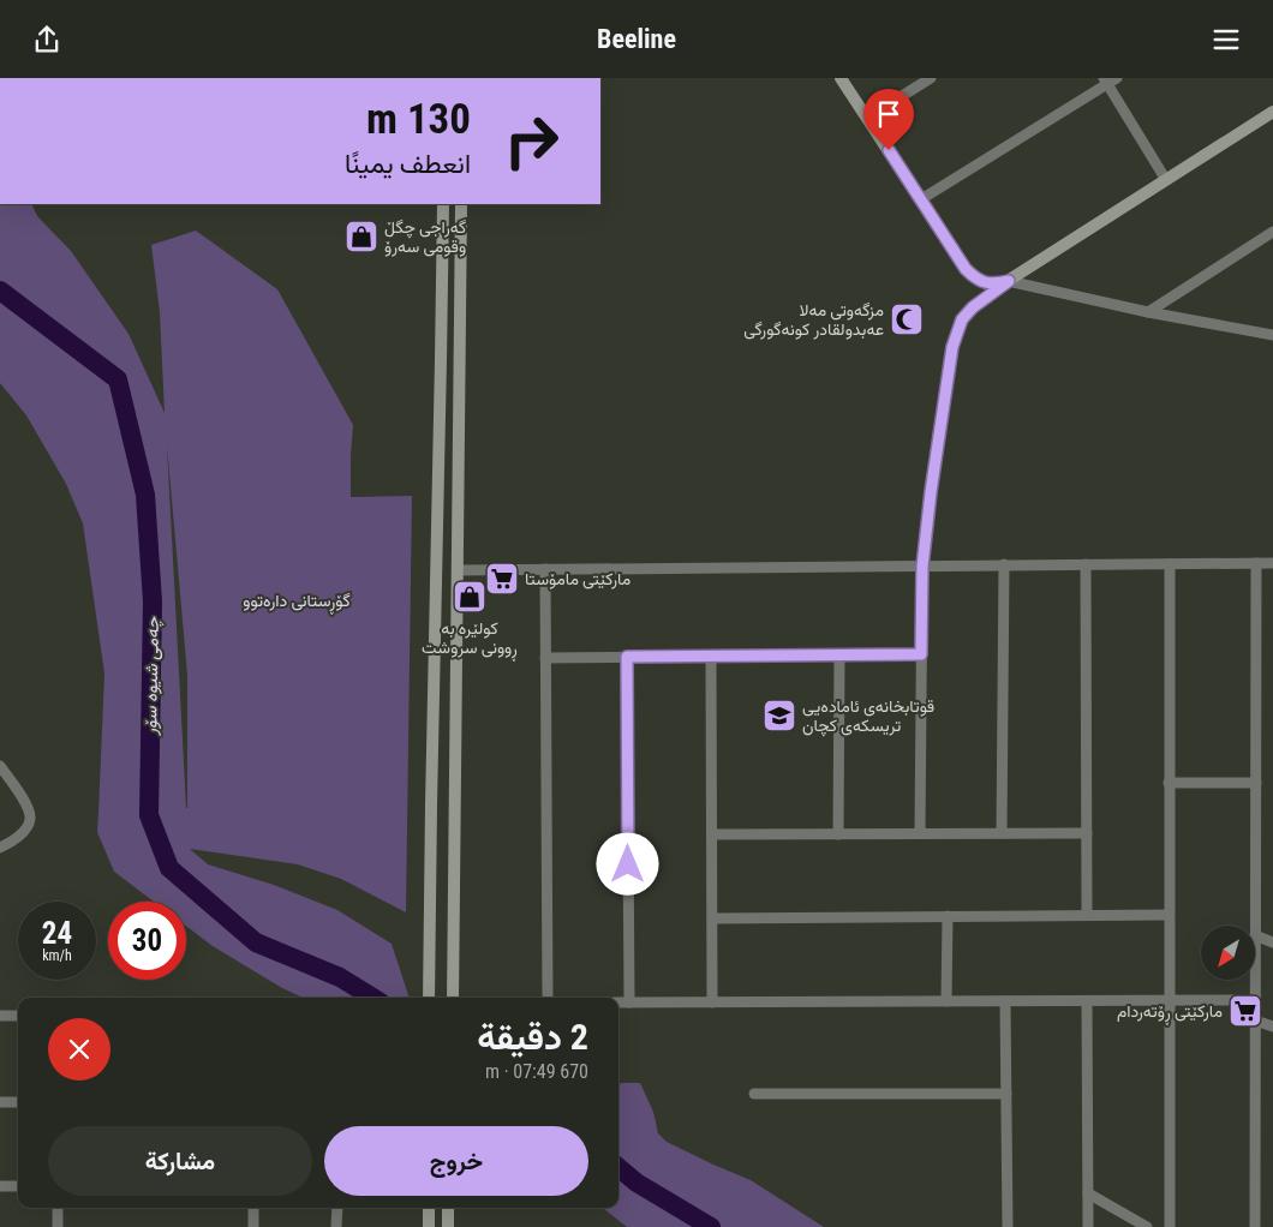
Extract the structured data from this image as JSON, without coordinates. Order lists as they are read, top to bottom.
{
  "water": ["چەمی شیوە سۆر"],
  "parks": ["گۆڕستانی دارەتوو"],
  "places": {
    "shop": ["گەراجی چگڵ وقومی سەرۆ", "کولێرە بە ڕوونی سروشت"],
    "mosque": ["مزگەوتی مەلا عەبدولقادر کونەگورگی"],
    "supermarket": ["مارکێتی مامۆستا", "مارکێتی ڕۆتەردام"],
    "school or university": ["قوتابخانەی ئامادەیی تریسکەی کچان"]
  },
  "north": "bottom left",
  "page": {
    "header": "Beeline",
    "turn": ["130 m", "انعطف يمينًا"],
    "speed": "24 km/h",
    "limit": "30",
    "heading": ["2 دقيقة", "670 m · 07:49"],
    "buttons": ["خروج", "مشاركة"]
  }
}
